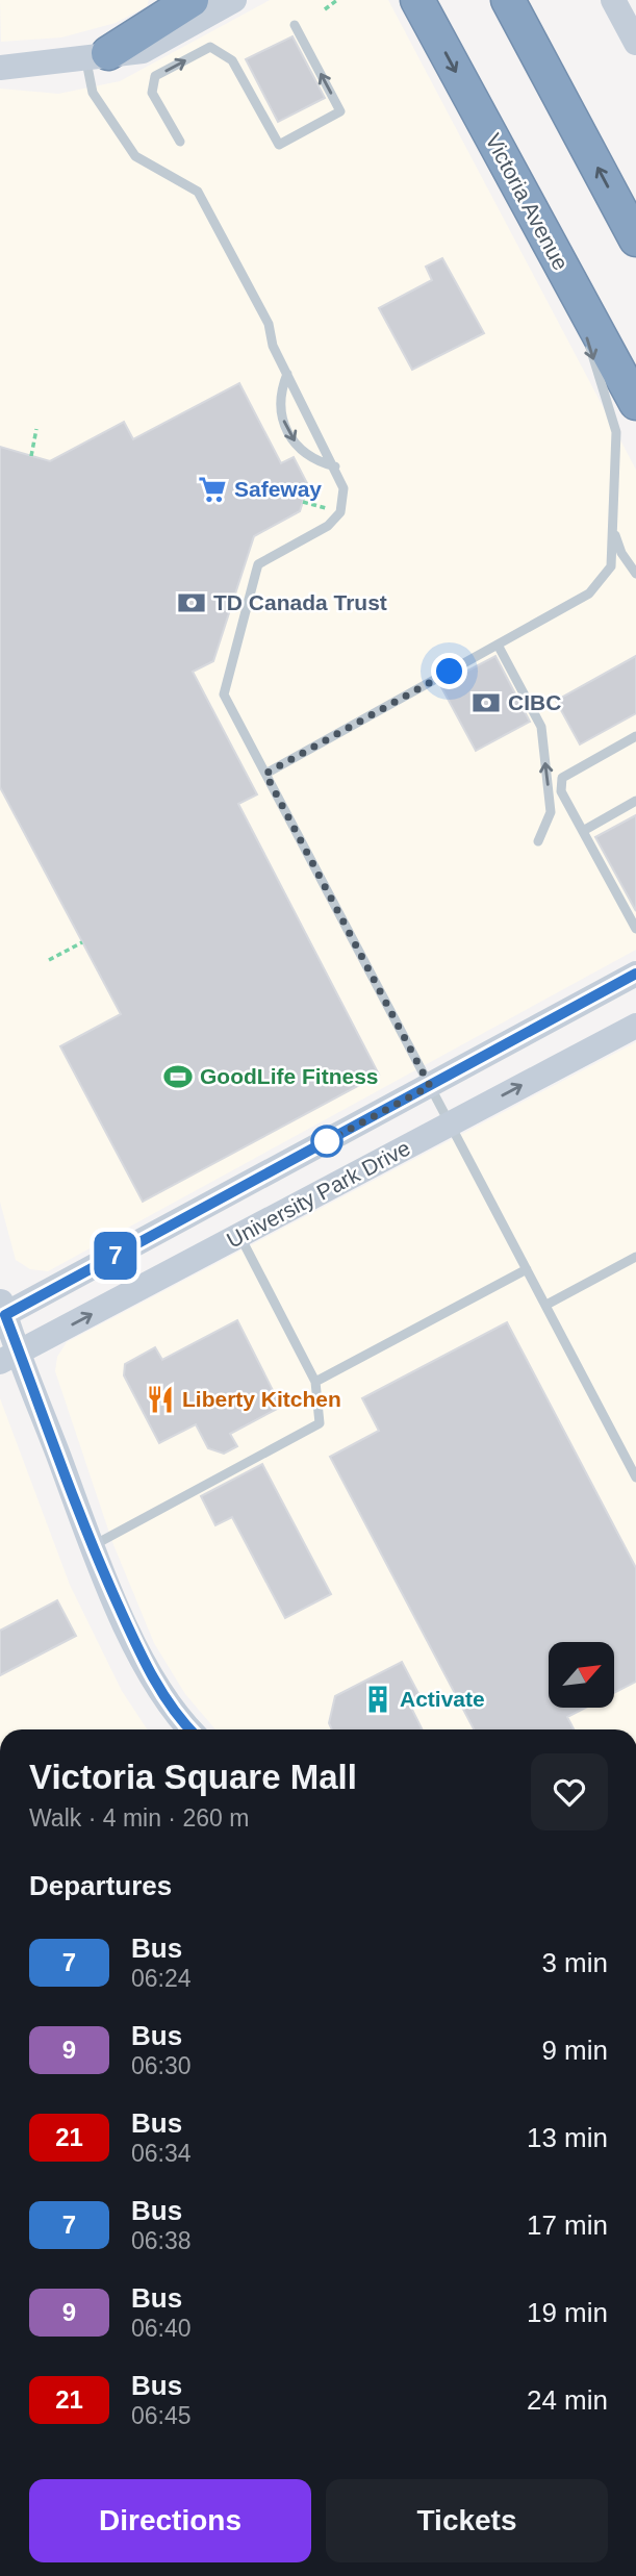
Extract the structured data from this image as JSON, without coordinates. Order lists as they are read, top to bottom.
{
  "streets": {
    "highway": ["Victoria Avenue"],
    "street": ["University Park Drive"]
  },
  "places": {
    "supermarket": ["Safeway"],
    "bank": ["TD Canada Trust", "CIBC"],
    "sports": ["GoodLife Fitness"],
    "restaurant": ["Liberty Kitchen"],
    "building": ["Activate"]
  },
  "lines": ["bus line 7"],
  "north": "top right",
  "page": {
    "on_map": "7",
    "heading": [
      ["Victoria Square Mall", "Walk · 4 min · 260 m"],
      "Departures"
    ],
    "list": [
      {
        "mark": "7",
        "name": "Bus",
        "note": "06:24",
        "value": "3 min"
      },
      {
        "mark": "9",
        "name": "Bus",
        "note": "06:30",
        "value": "9 min"
      },
      {
        "mark": "21",
        "name": "Bus",
        "note": "06:34",
        "value": "13 min"
      },
      {
        "mark": "7",
        "name": "Bus",
        "note": "06:38",
        "value": "17 min"
      },
      {
        "mark": "9",
        "name": "Bus",
        "note": "06:40",
        "value": "19 min"
      },
      {
        "mark": "21",
        "name": "Bus",
        "note": "06:45",
        "value": "24 min"
      }
    ],
    "buttons": ["Directions", "Tickets"]
  }
}
